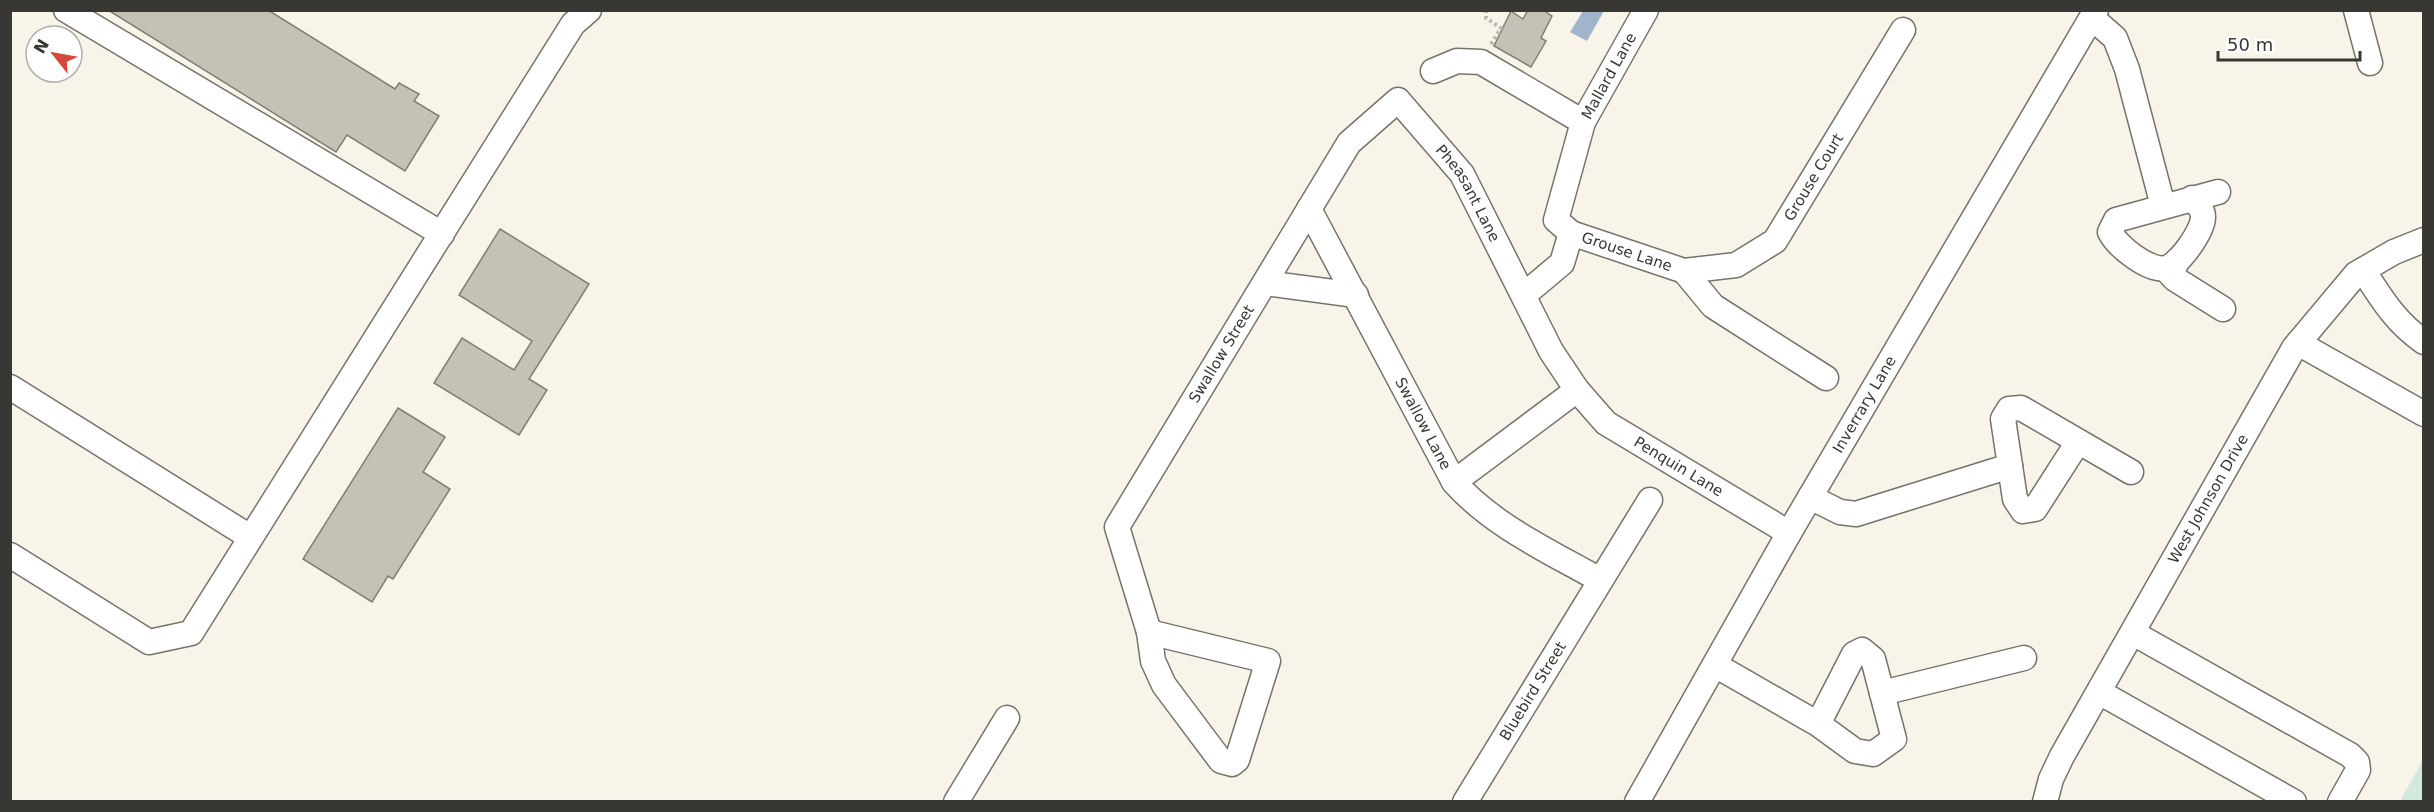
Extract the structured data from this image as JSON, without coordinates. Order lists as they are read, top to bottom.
{
  "streets": {
    "street": [
      "Mallard Lane",
      "Grouse Court",
      "Pheasant Lane",
      "Grouse Lane",
      "Swallow Street",
      "Inverrary Lane",
      "Swallow Lane",
      "Penquin Lane",
      "West Johnson Drive",
      "Bluebird Street"
    ]
  },
  "crossings": [
    ["Mallard Lane", "Grouse Lane"],
    ["Grouse Court", "Grouse Lane"],
    ["Pheasant Lane", "Swallow Street"],
    ["Pheasant Lane", "Penquin Lane"],
    ["Swallow Street", "Swallow Lane"],
    ["Inverrary Lane", "Penquin Lane"],
    ["Swallow Lane", "Bluebird Street"]
  ],
  "scale_bar": "50 m",
  "north": "top left"
}
